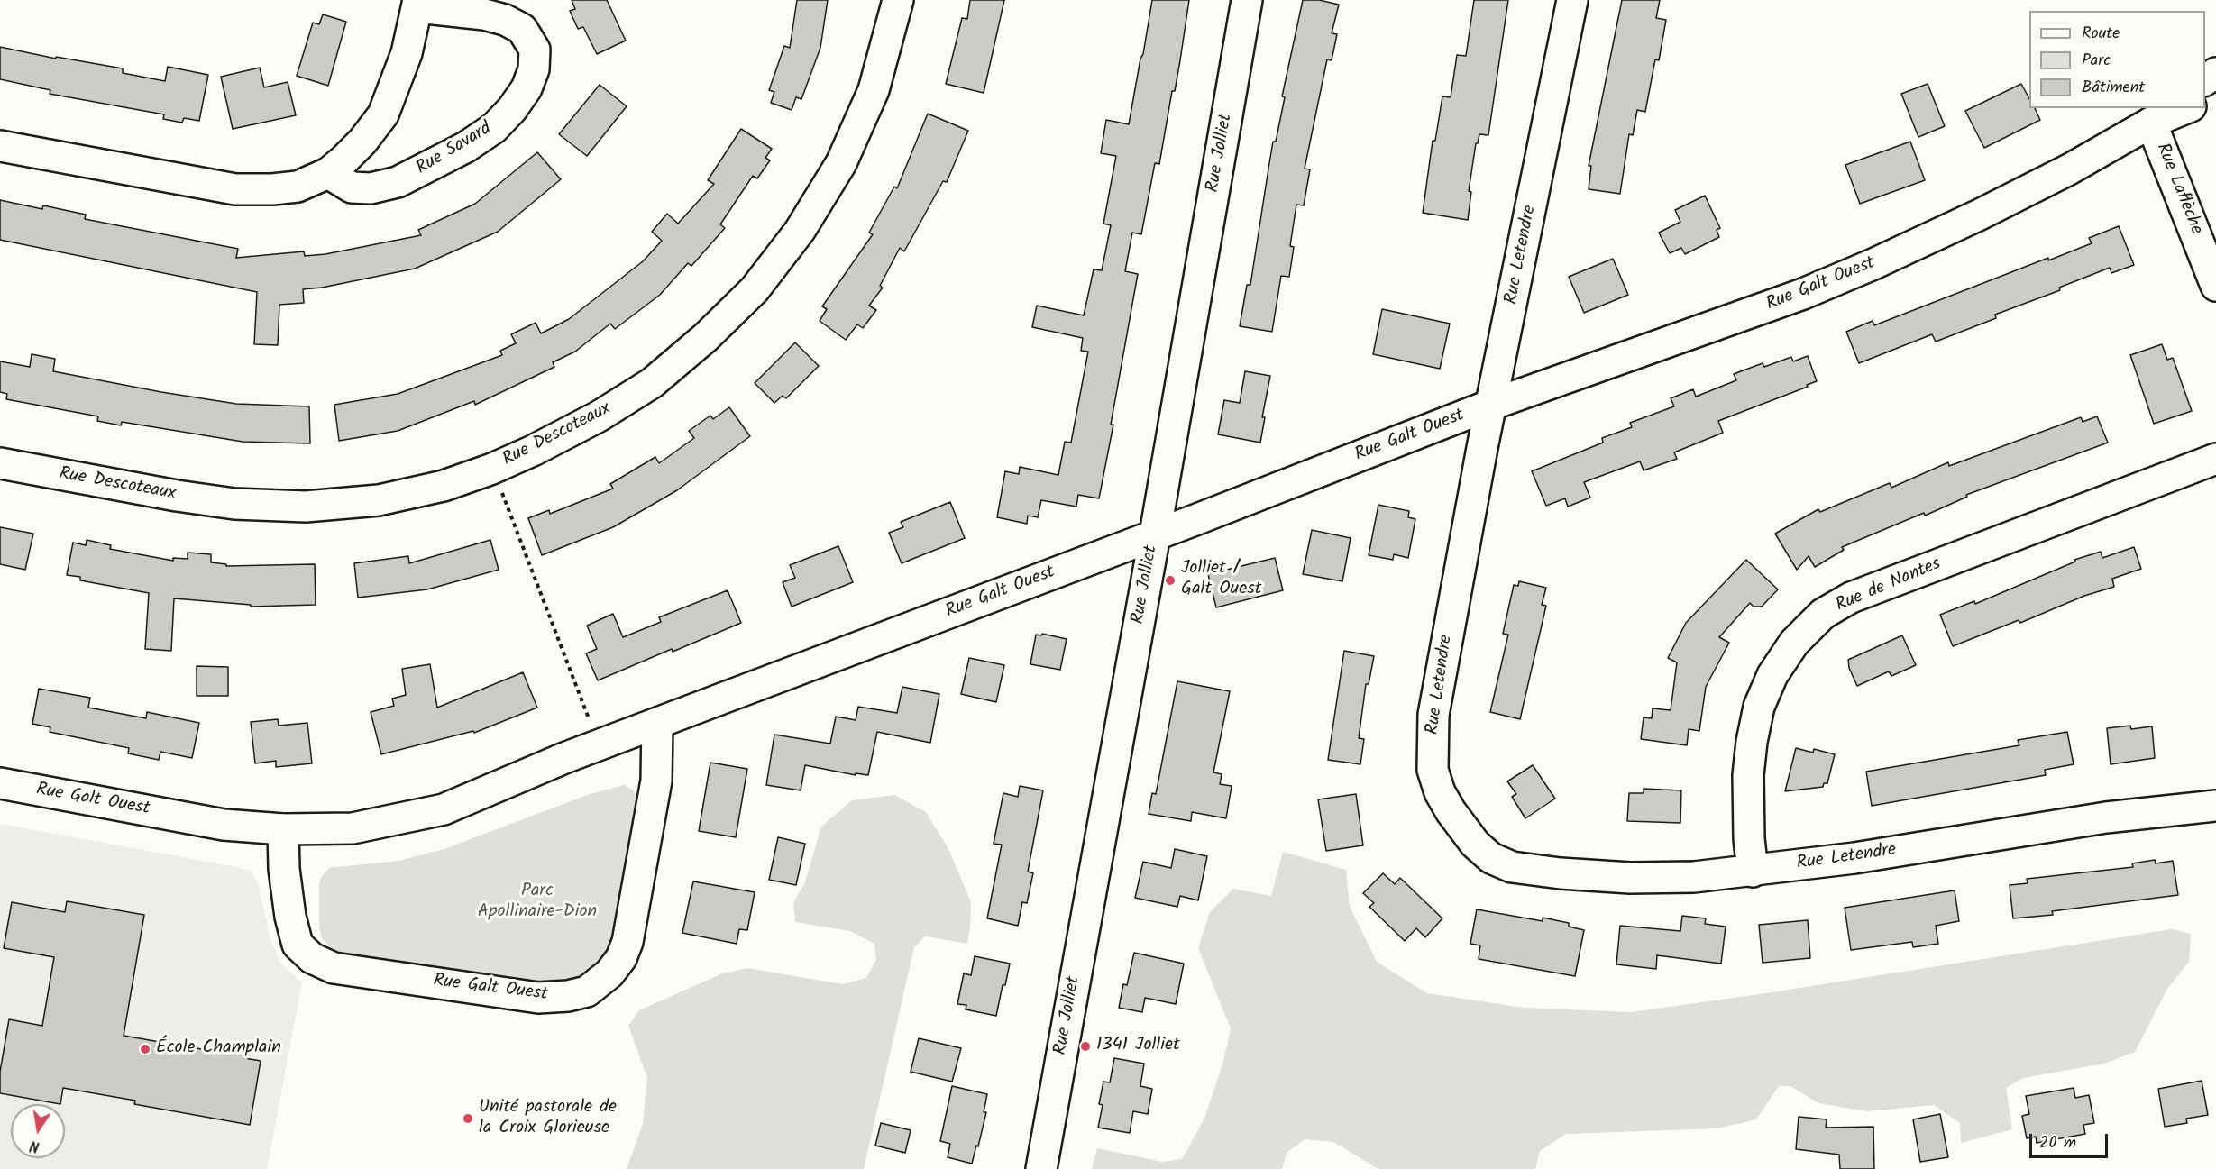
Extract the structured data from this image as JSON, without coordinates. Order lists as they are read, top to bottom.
{
  "streets": {
    "street": [
      "Rue Savard",
      "Rue Jolliet",
      "Rue Laflèche",
      "Rue Letendre",
      "Rue Galt Ouest",
      "Rue Descoteaux",
      "Rue de Nantes"
    ]
  },
  "crossings": [
    ["Rue Jolliet", "Rue Galt Ouest"],
    ["Rue Laflèche", "Rue Galt Ouest"],
    ["Rue Letendre", "Rue Galt Ouest"],
    ["Rue Letendre", "Rue de Nantes"]
  ],
  "parks": ["Parc Apollinaire-Dion"],
  "places": [
    "Jolliet / Galt Ouest",
    "1341 Jolliet",
    "École Champlain",
    "Unité pastorale de la Croix Glorieuse"
  ],
  "legend": ["Route", "Parc", "Bâtiment"],
  "scale_bar": "20 m",
  "north": "bottom"
}
